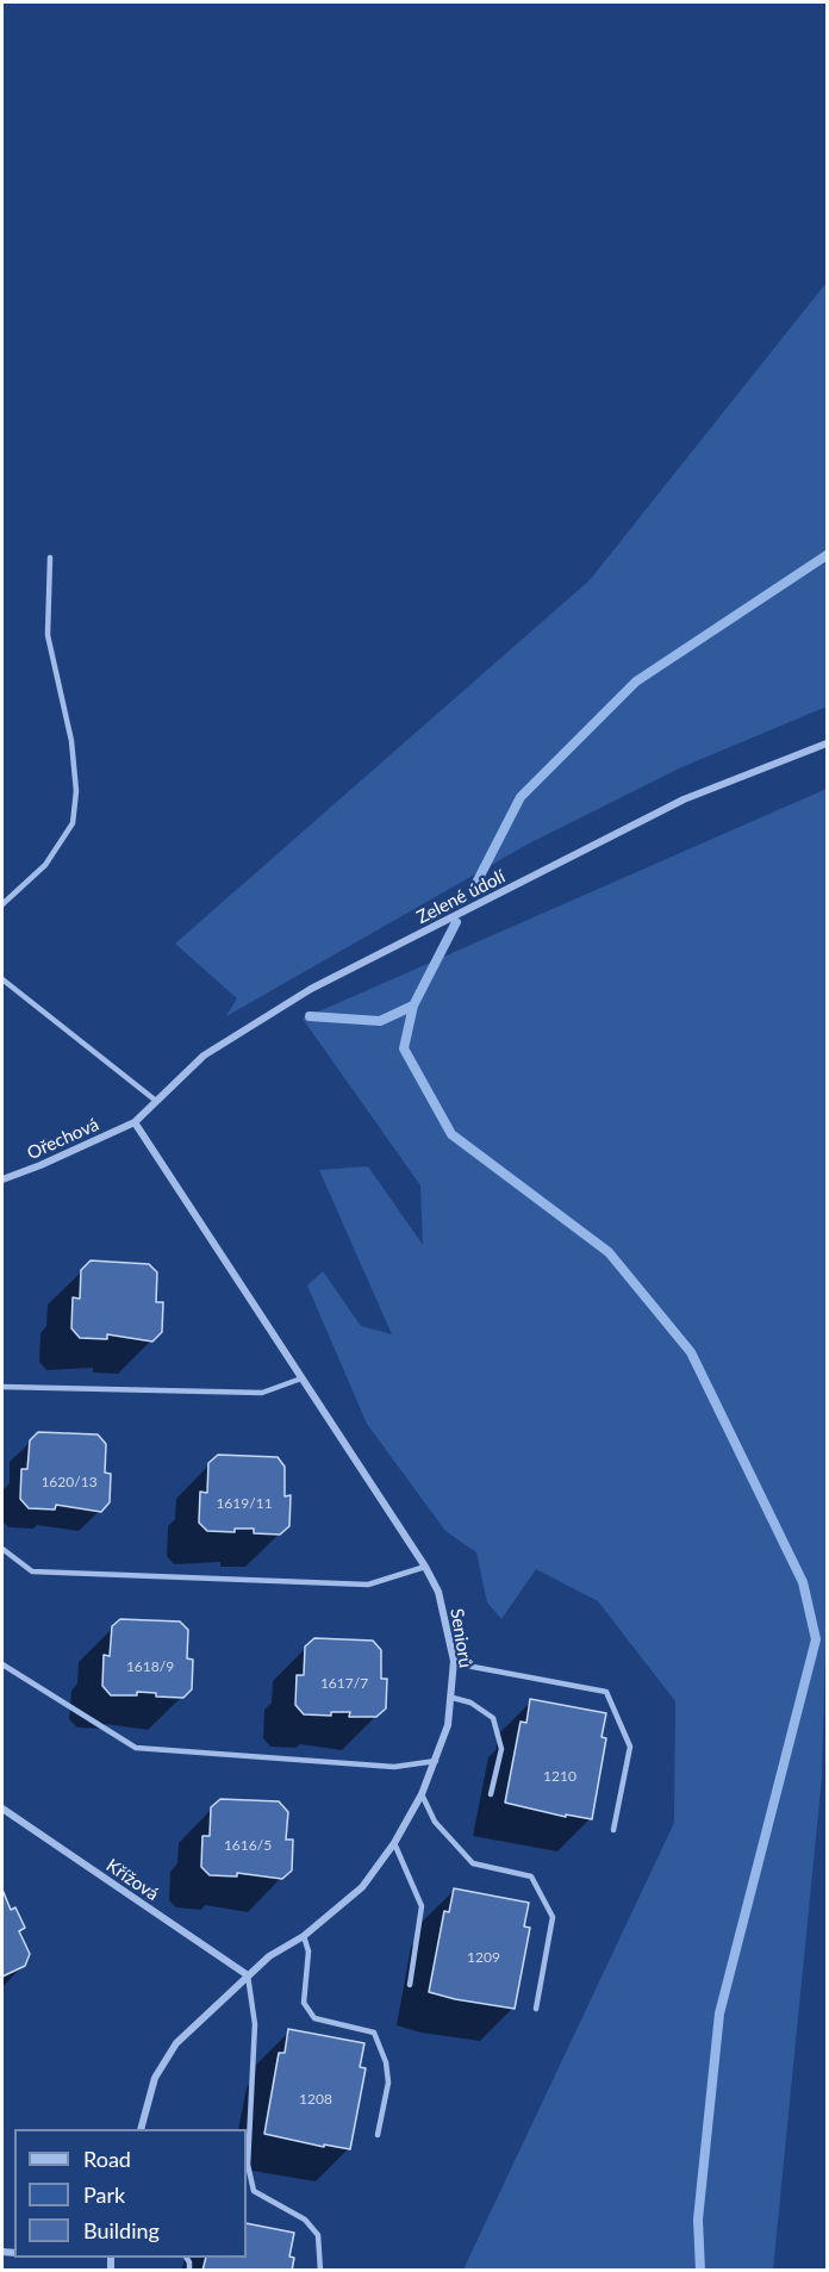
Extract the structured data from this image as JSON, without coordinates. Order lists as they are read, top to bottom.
{
  "streets": {
    "street": [
      "Zelené údolí",
      "Ořechová",
      "Seniorů",
      "Křížová"
    ]
  },
  "crossings": [
    ["Zelené údolí", "Ořechová"],
    ["Zelené údolí", "Seniorů"],
    ["Ořechová", "Seniorů"],
    ["Seniorů", "Křížová"]
  ],
  "house_numbers": [
    "1620/13",
    "1619/11",
    "1618/9",
    "1617/7",
    "1210",
    "1616/5",
    "1209",
    "1208"
  ],
  "legend": ["Road", "Park", "Building"]
}
